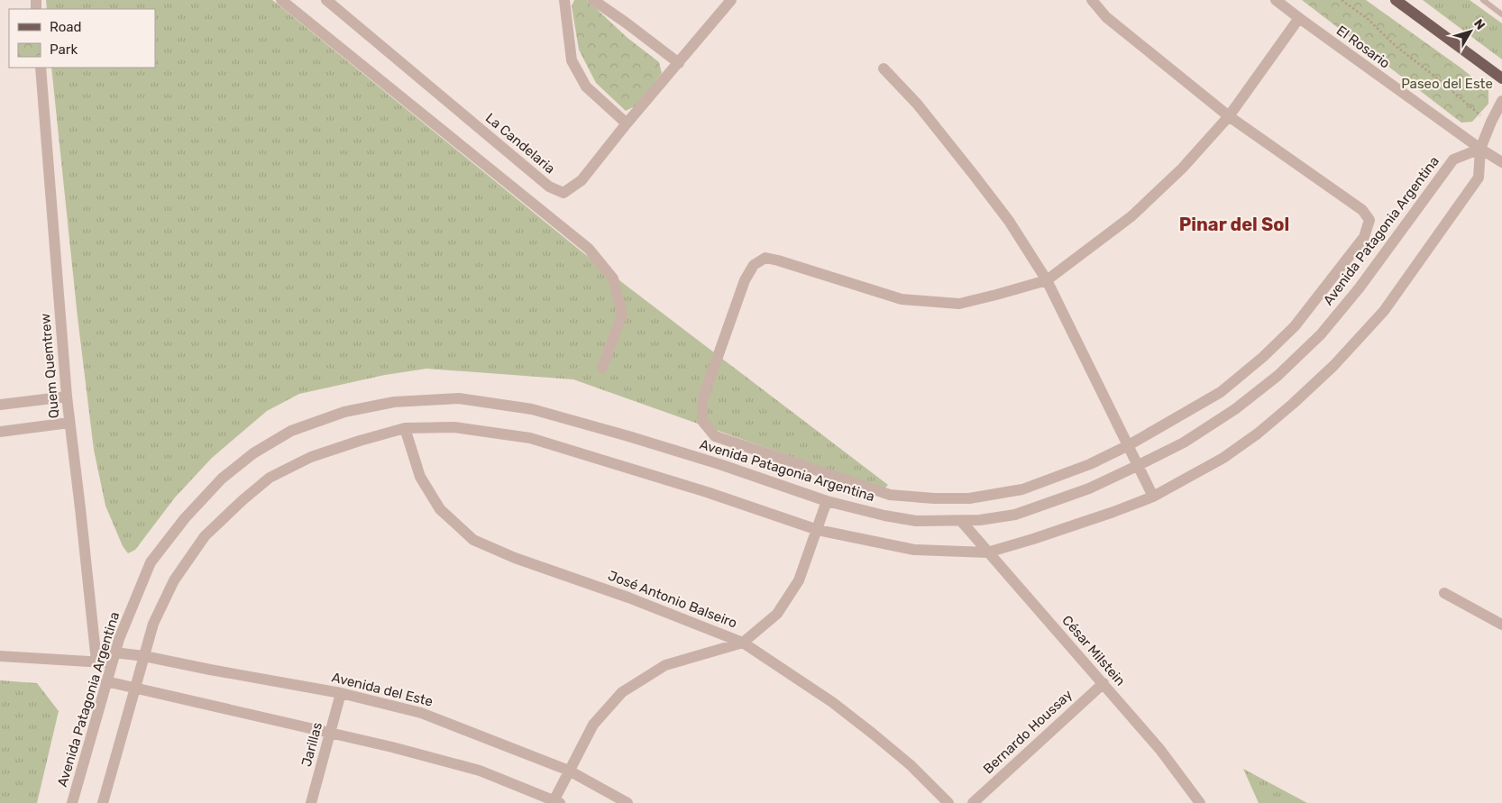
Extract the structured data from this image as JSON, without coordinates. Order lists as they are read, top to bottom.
{
  "streets": {
    "street": [
      "El Rosario",
      "La Candelaria",
      "Avenida Patagonia Argentina",
      "Quem Quemtrew",
      "José Antonio Balseiro",
      "César Milstein",
      "Avenida del Este",
      "Bernardo Houssay",
      "Jarillas"
    ]
  },
  "crossings": [
    ["El Rosario", "Avenida Patagonia Argentina"],
    ["Avenida Patagonia Argentina", "César Milstein"],
    ["Avenida Patagonia Argentina", "Avenida del Este"],
    ["Quem Quemtrew", "Avenida del Este"],
    ["César Milstein", "Bernardo Houssay"],
    ["Avenida del Este", "Jarillas"]
  ],
  "districts": ["Pinar del Sol"],
  "parks": ["Paseo del Este"],
  "legend": ["Road", "Park"],
  "north": "top right"
}
